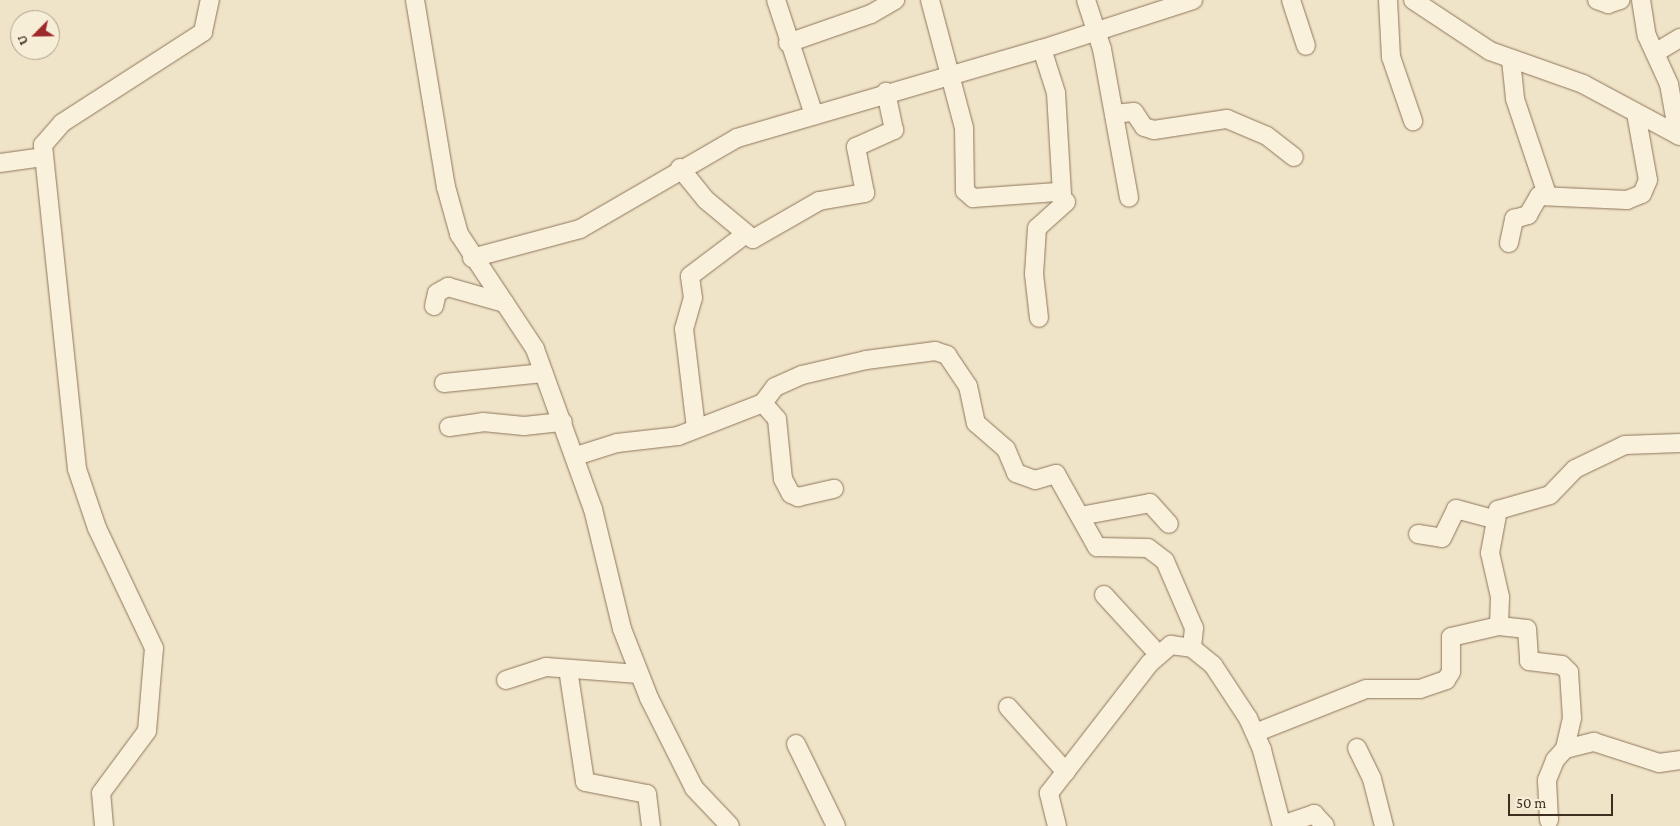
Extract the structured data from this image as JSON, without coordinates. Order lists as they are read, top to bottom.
{
  "scale_bar": "50 m",
  "north": "bottom left"
}
